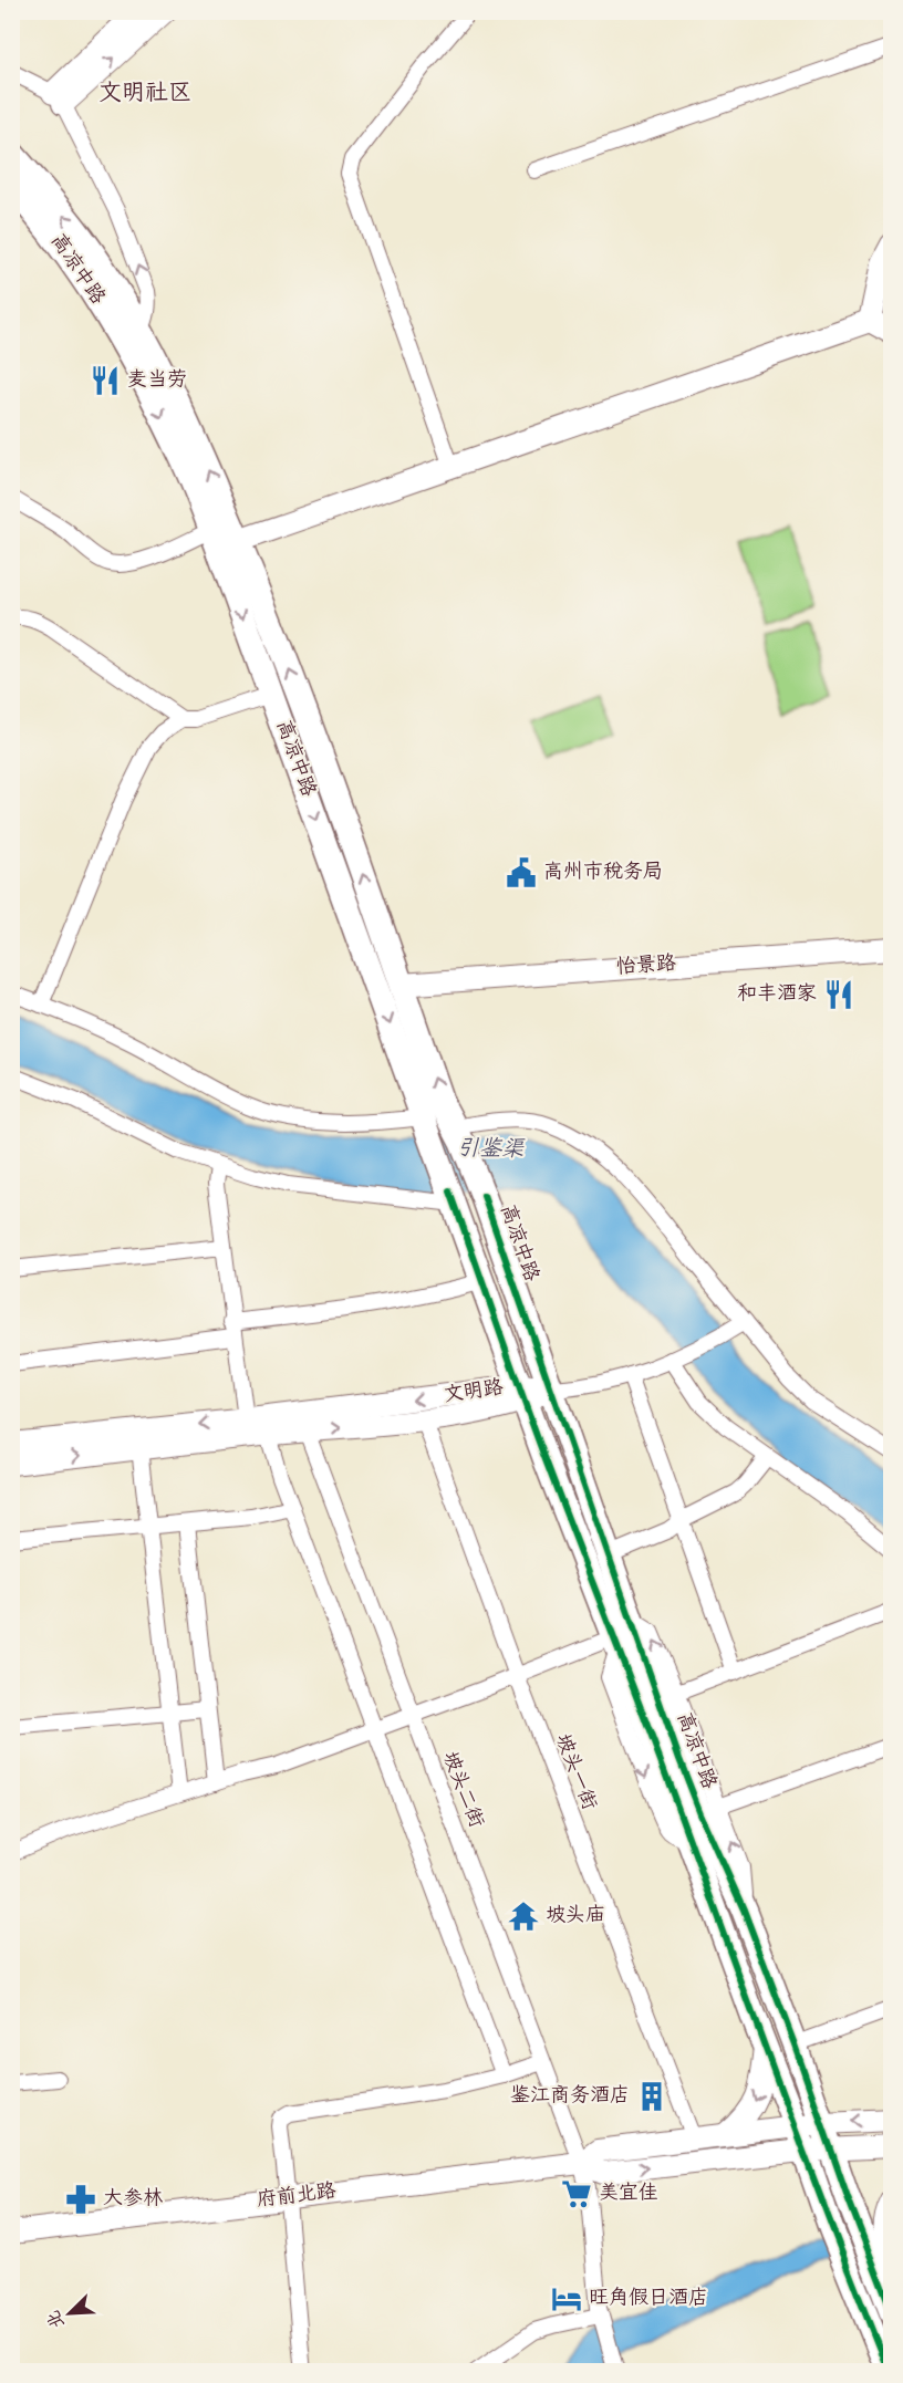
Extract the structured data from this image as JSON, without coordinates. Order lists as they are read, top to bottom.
{
  "streets": {
    "main road": [
      "高凉中路",
      "怡景路",
      "文明路",
      "府前北路"
    ],
    "street": ["坡头一街", "坡头二街"]
  },
  "crossings": [
    ["高凉中路", "怡景路"],
    ["高凉中路", "文明路"],
    ["高凉中路", "府前北路"],
    ["文明路", "坡头一街"],
    ["文明路", "坡头二街"],
    ["坡头一街", "府前北路"],
    ["坡头二街", "府前北路"]
  ],
  "districts": ["文明社区"],
  "water": ["引鉴渠"],
  "places": {
    "restaurant": ["麦当劳", "和丰酒家"],
    "public building": ["高州市税务局"],
    "temple": ["坡头庙"],
    "building": ["鉴江商务酒店"],
    "supermarket": ["美宜佳"],
    "pharmacy": ["大参林"],
    "hotel": ["旺角假日酒店"]
  },
  "north": "bottom left"
}
